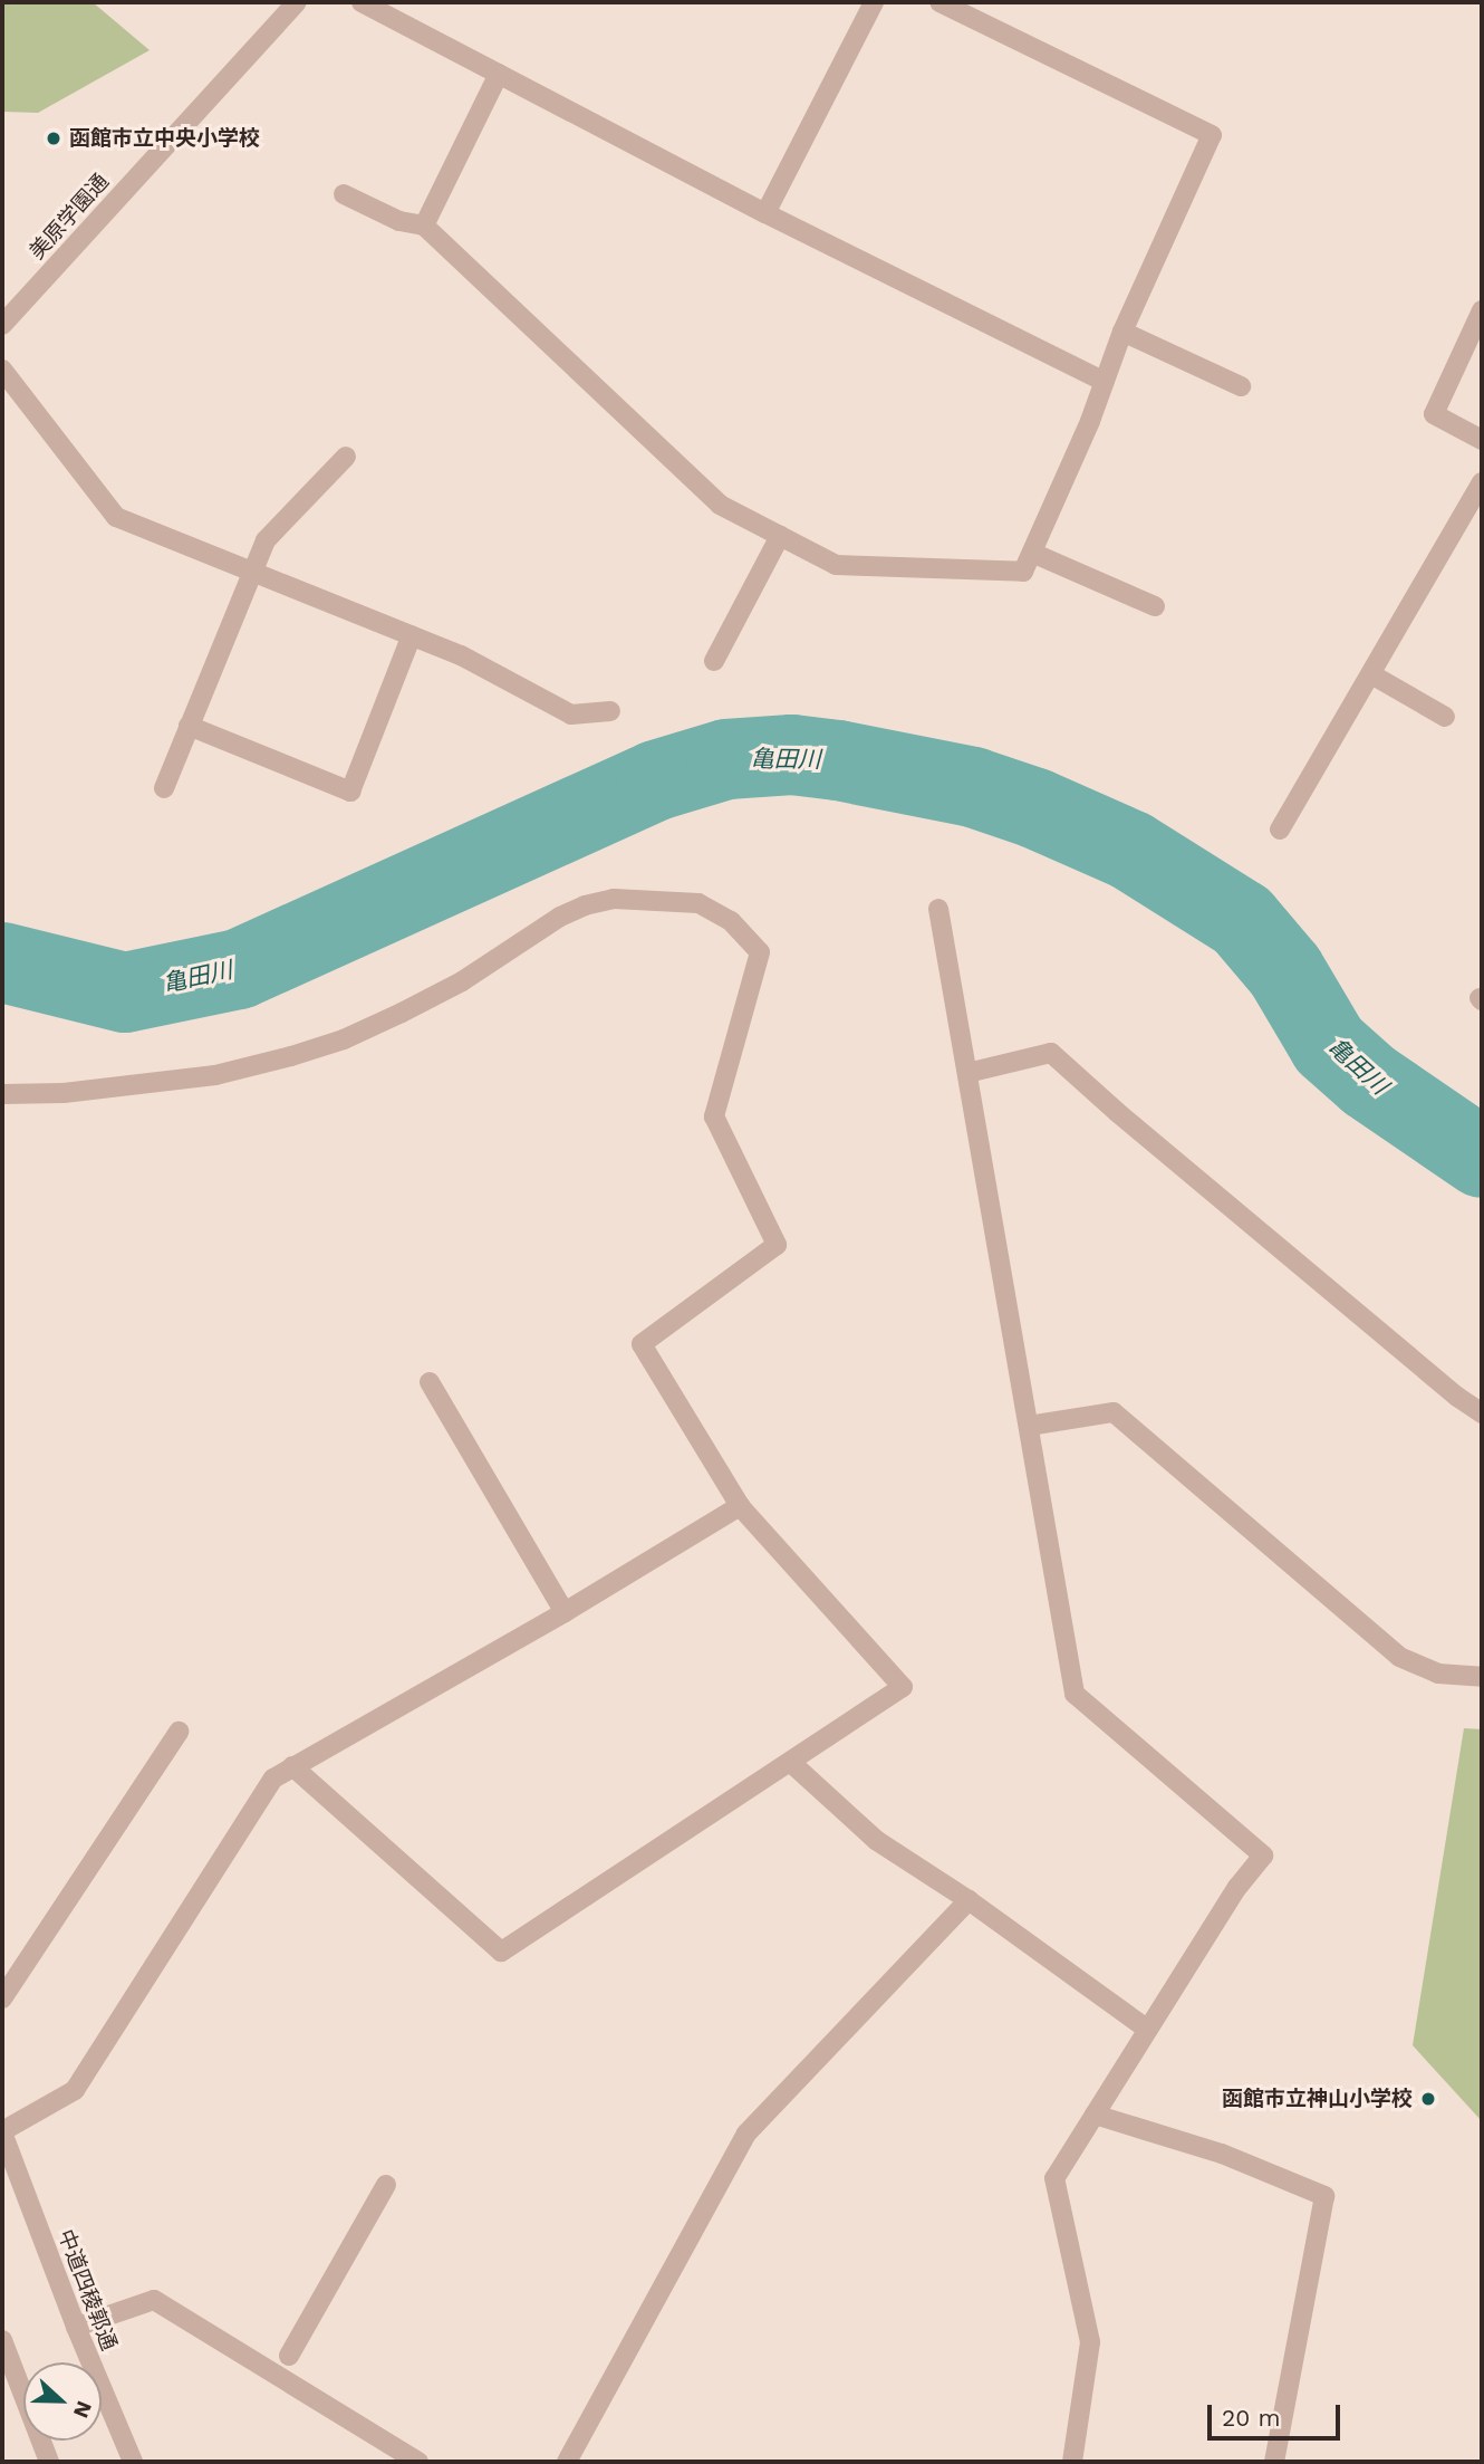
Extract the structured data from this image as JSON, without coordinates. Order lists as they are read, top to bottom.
{
  "streets": {
    "street": ["美原学園通", "中道四稜郭通"]
  },
  "water": ["亀田川"],
  "places": ["函館市立中央小学校", "函館市立神山小学校"],
  "scale_bar": "20 m",
  "north": "right"
}
